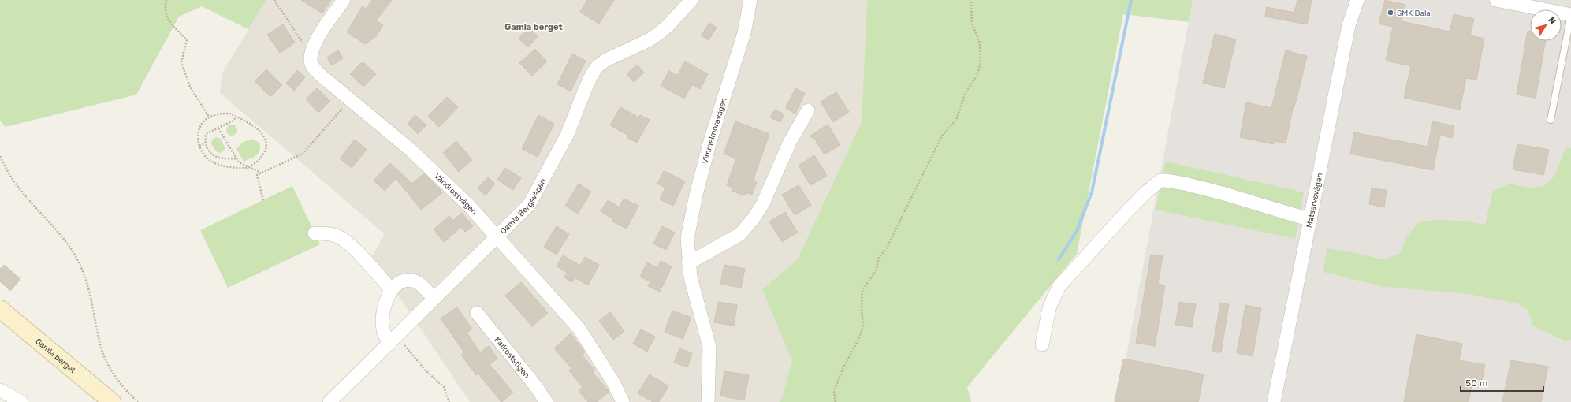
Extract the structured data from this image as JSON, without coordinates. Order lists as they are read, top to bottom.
{
  "streets": {
    "main road": ["Gamla berget"],
    "street": [
      "Vimmelmoravägen",
      "Vändrostvägen",
      "Matsarvsvägen",
      "Gamla Bergsvägen",
      "Kallroststigen"
    ]
  },
  "crossings": [
    ["Vändrostvägen", "Gamla Bergsvägen"]
  ],
  "districts": ["Gamla berget"],
  "places": ["SMK Dala"],
  "scale_bar": "50 m",
  "north": "top right"
}
